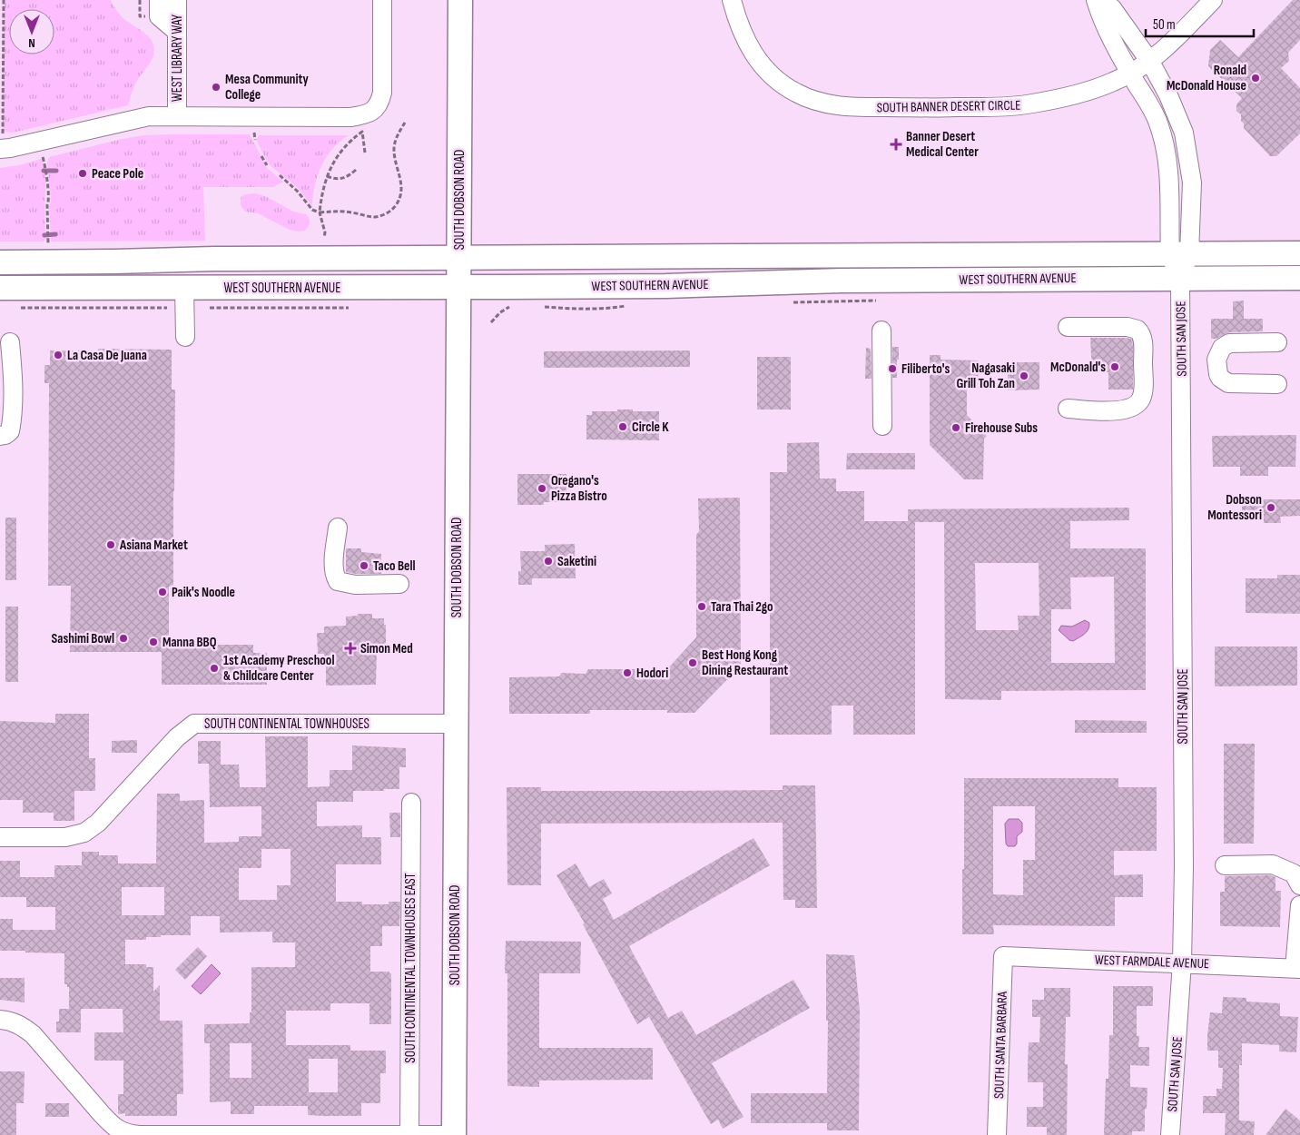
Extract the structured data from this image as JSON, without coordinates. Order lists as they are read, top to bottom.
{
  "streets": {
    "main road": ["SOUTH DOBSON ROAD", "WEST SOUTHERN AVENUE"],
    "street": [
      "WEST LIBRARY WAY",
      "SOUTH BANNER DESERT CIRCLE",
      "SOUTH SAN JOSE",
      "SOUTH CONTINENTAL TOWNHOUSES",
      "WEST FARMDALE AVENUE",
      "SOUTH CONTINENTAL TOWNHOUSES EAST",
      "SOUTH SANTA BARBARA"
    ]
  },
  "crossings": [
    ["SOUTH DOBSON ROAD", "WEST SOUTHERN AVENUE"],
    ["SOUTH DOBSON ROAD", "SOUTH CONTINENTAL TOWNHOUSES"],
    ["WEST SOUTHERN AVENUE", "SOUTH SAN JOSE"],
    ["SOUTH SAN JOSE", "WEST FARMDALE AVENUE"],
    ["WEST FARMDALE AVENUE", "SOUTH SANTA BARBARA"]
  ],
  "places": {
    "other": [
      "Ronald McDonald House",
      "Mesa Community College",
      "Peace Pole",
      "La Casa De Juana",
      "McDonald's",
      "Filiberto's",
      "Nagasaki Grill Toh Zan",
      "Circle K",
      "Firehouse Subs",
      "Oregano's Pizza Bistro",
      "Dobson Montessori",
      "Asiana Market",
      "Saketini",
      "Taco Bell",
      "Paik's Noodle",
      "Tara Thai 2go",
      "Sashimi Bowl",
      "Manna BBQ",
      "Best Hong Kong Dining Restaurant",
      "1st Academy Preschool & Childcare Center",
      "Hodori"
    ],
    "health": ["Banner Desert Medical Center", "Simon Med"]
  },
  "scale_bar": "50 m",
  "north": "bottom"
}
